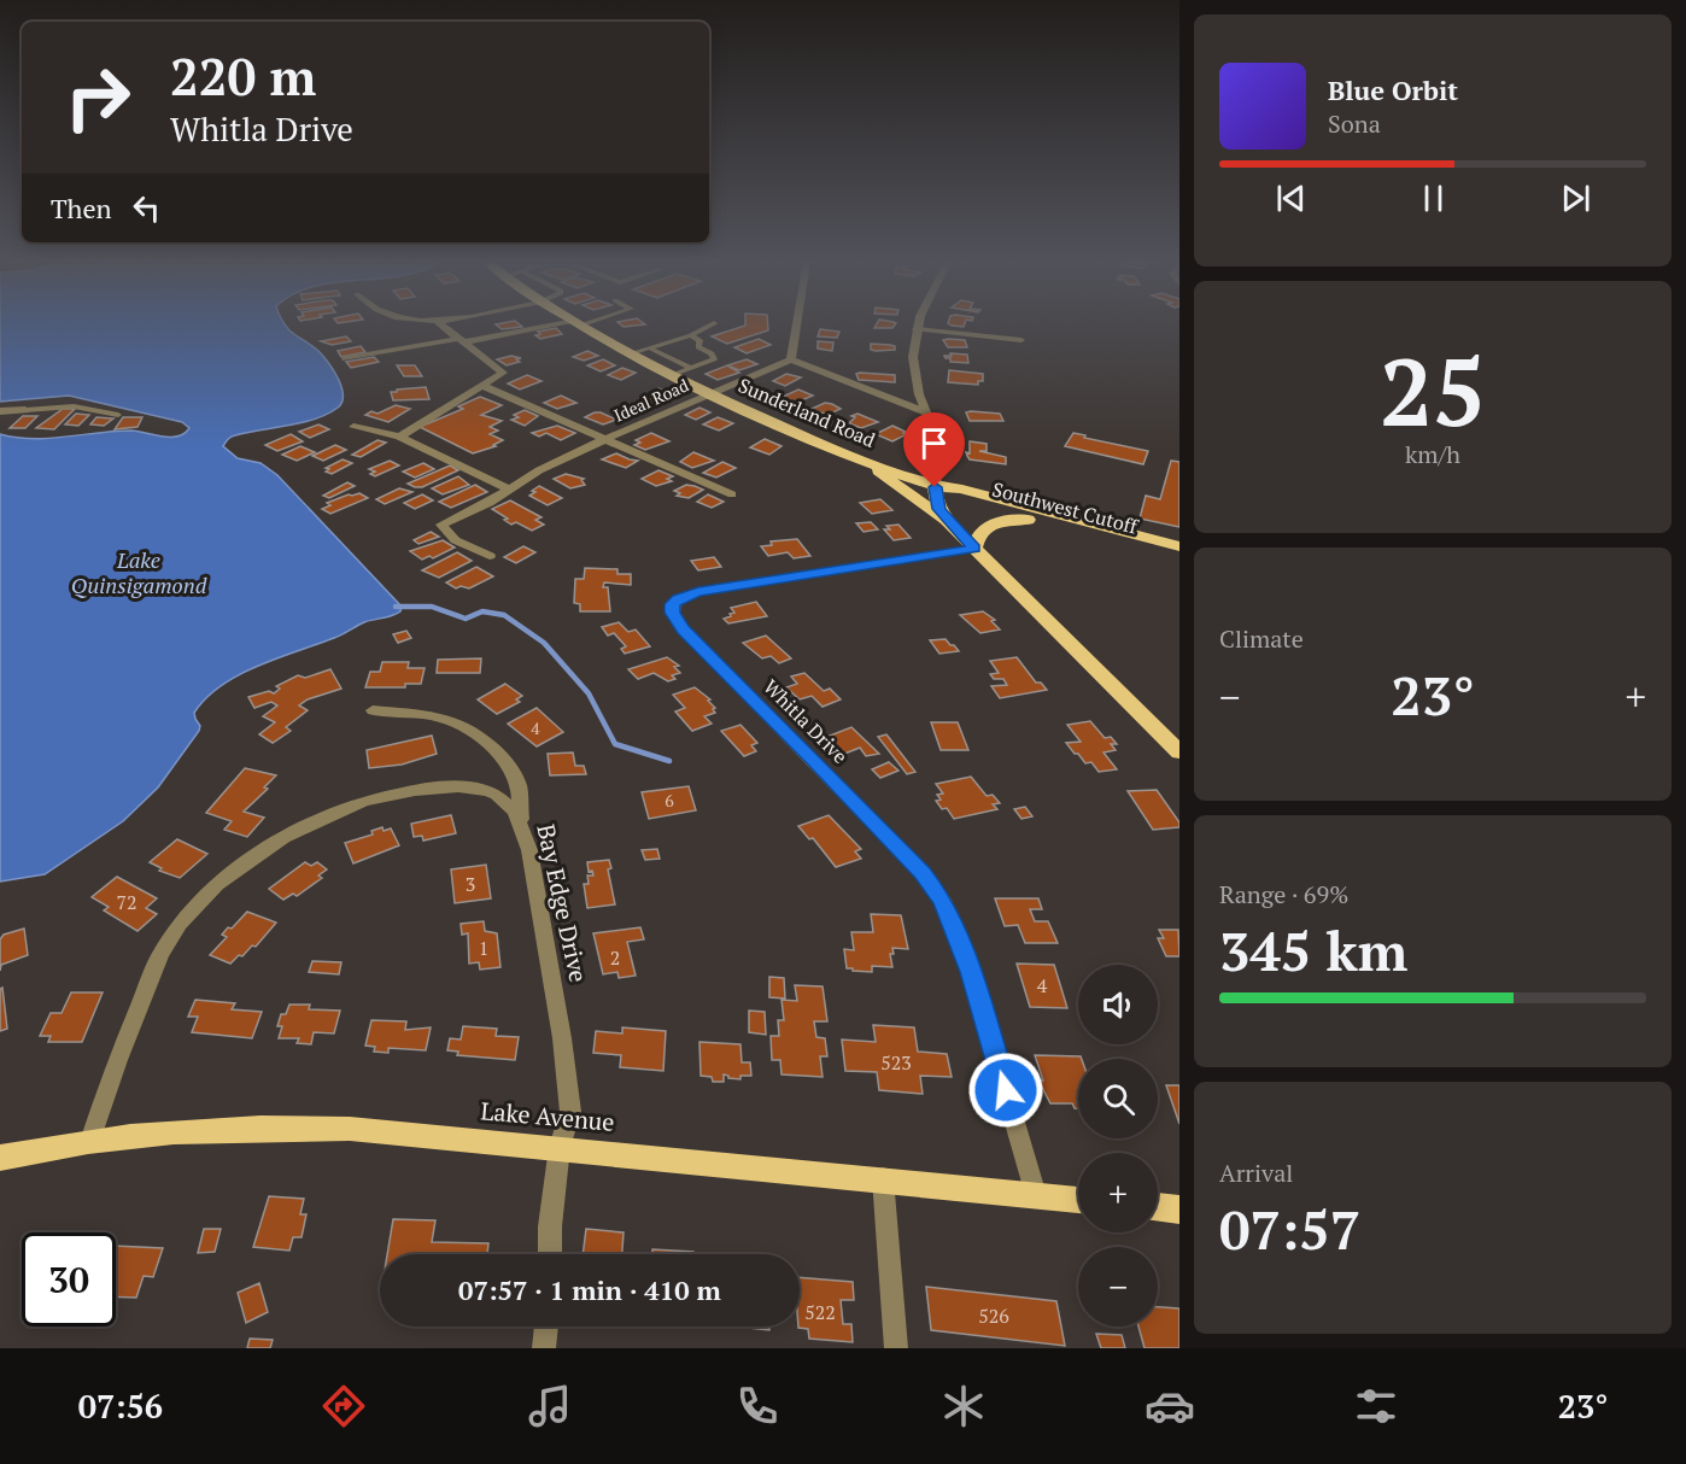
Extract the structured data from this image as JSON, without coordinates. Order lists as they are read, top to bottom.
{
  "streets": {
    "main road": ["Sunderland Road", "Southwest Cutoff", "Lake Avenue"],
    "street": ["Ideal Road", "Whitla Drive", "Bay Edge Drive"]
  },
  "crossings": [
    ["Ideal Road", "Sunderland Road"],
    ["Sunderland Road", "Southwest Cutoff"],
    ["Whitla Drive", "Lake Avenue"],
    ["Bay Edge Drive", "Lake Avenue"]
  ],
  "water": ["Lake Quinsigamond"],
  "house_numbers": [
    "4",
    "6",
    "3",
    "72",
    "1",
    "2",
    "4",
    "523",
    "522",
    "526"
  ],
  "page": {
    "turn": ["220 m", "Whitla Drive"],
    "song": ["Blue Orbit", "Sona"],
    "then": "Then",
    "tile": [
      ["25", "km/h"],
      "Climate",
      ["Range · 69%", "345 km"],
      ["Arrival", "07:57"]
    ],
    "heat": ["−", "23°", "+"],
    "map_buttons": ["+", "−"],
    "limit": "30",
    "trip": "07:57 · 1 min · 410 m",
    "tabs": ["07:56", "23°"]
  }
}
